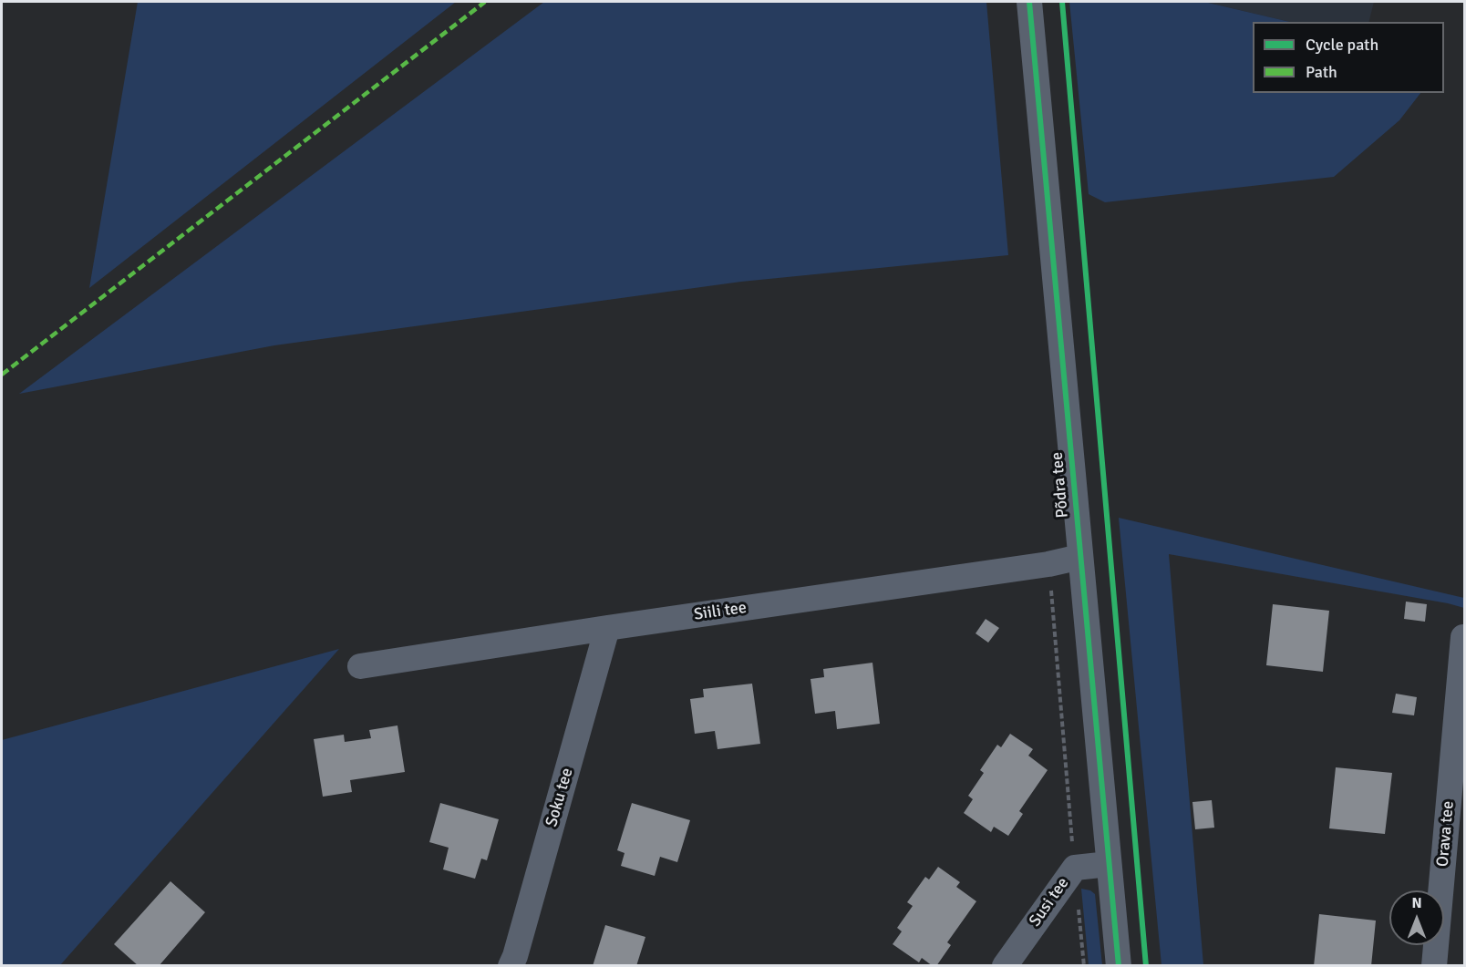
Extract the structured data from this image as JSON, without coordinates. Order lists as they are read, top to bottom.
{
  "streets": {
    "street": [
      "Põdra tee",
      "Siili tee",
      "Soku tee",
      "Orava tee",
      "Susi tee"
    ]
  },
  "crossings": [
    ["Põdra tee", "Siili tee"],
    ["Põdra tee", "Susi tee"],
    ["Siili tee", "Soku tee"]
  ],
  "legend": ["Cycle path", "Path"],
  "north": "top"
}
